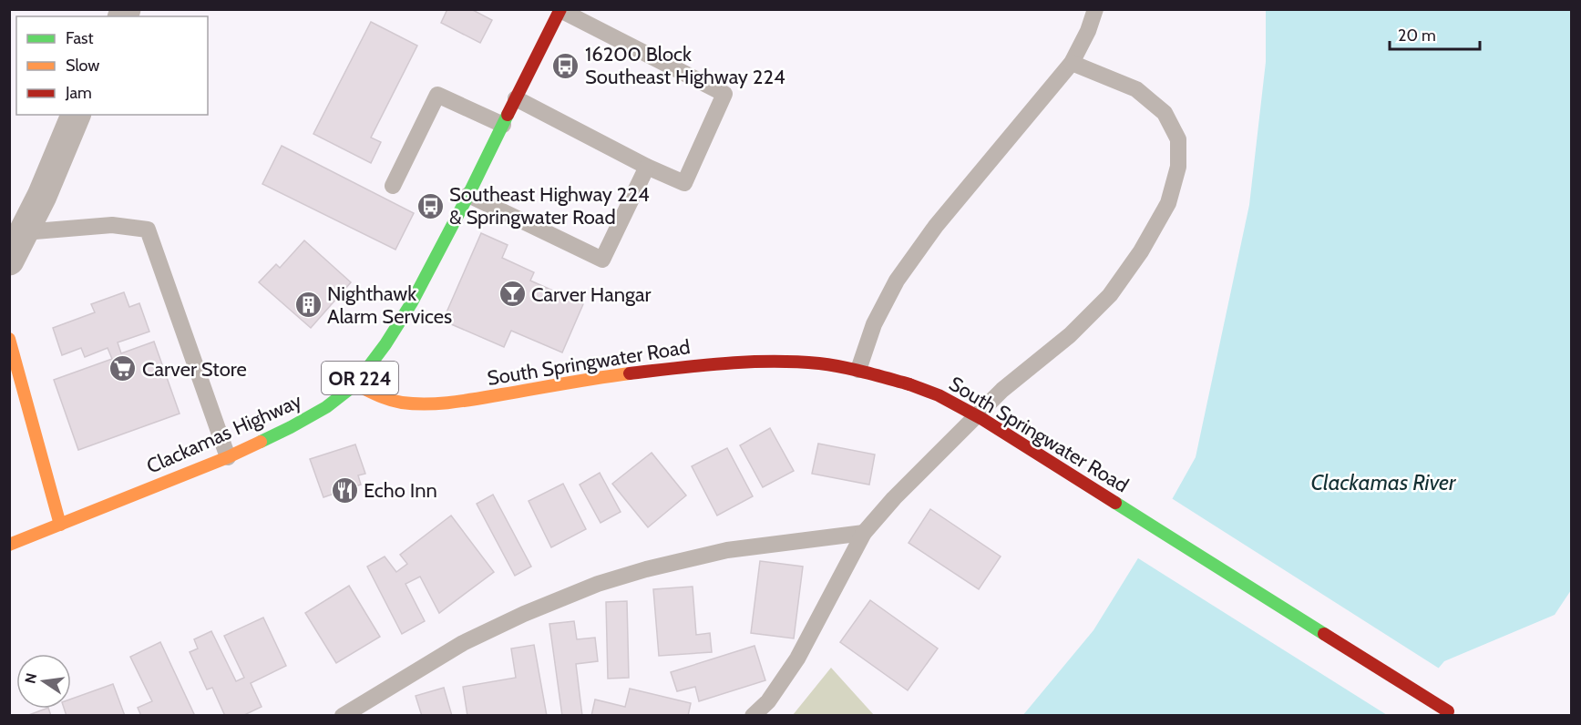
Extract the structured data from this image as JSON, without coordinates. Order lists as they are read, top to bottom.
{
  "streets": {
    "main road": ["South Springwater Road", "OR 224", "Clackamas Highway"]
  },
  "crossings": [
    ["South Springwater Road", "Clackamas Highway"]
  ],
  "water": ["Clackamas River"],
  "places": {
    "bus stop": ["16200 Block Southeast Highway 224", "Southeast Highway 224 & Springwater Road"],
    "bar": ["Carver Hangar"],
    "building": ["Nighthawk Alarm Services"],
    "supermarket": ["Carver Store"],
    "restaurant": ["Echo Inn"]
  },
  "legend": ["Fast", "Slow", "Jam"],
  "scale_bar": "20 m",
  "north": "left"
}
